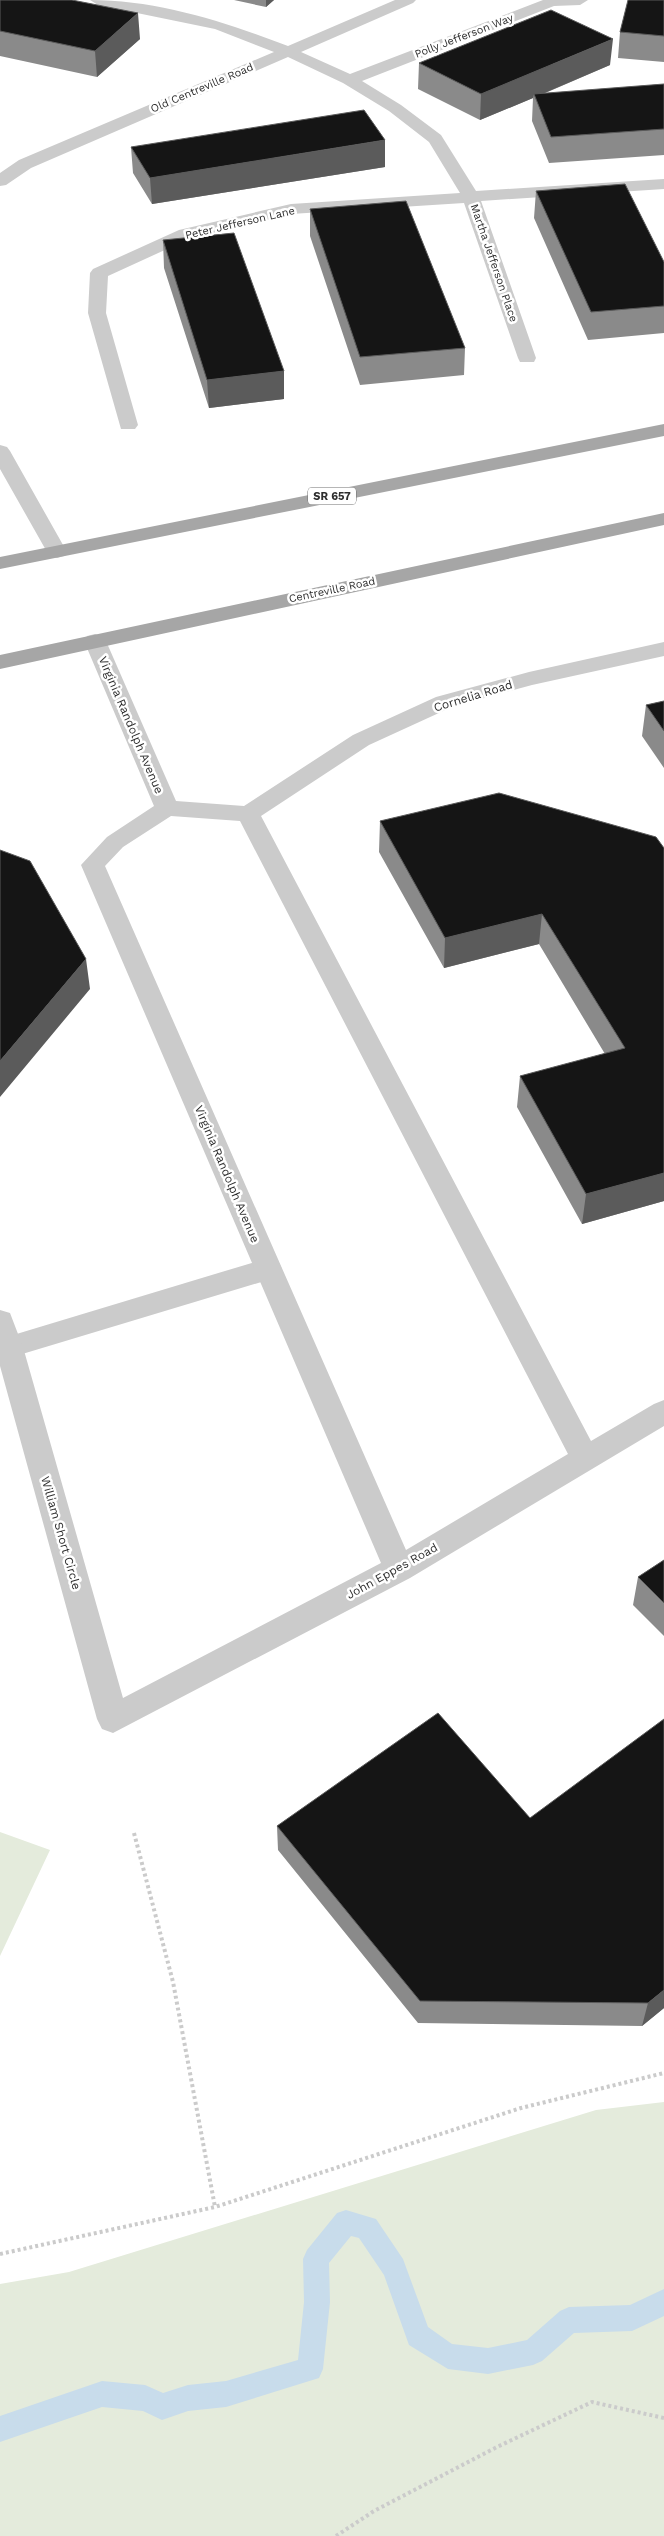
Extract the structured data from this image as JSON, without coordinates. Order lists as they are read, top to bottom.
{
  "streets": {
    "main road": ["SR 657", "Centreville Road"],
    "street": [
      "Polly Jefferson Way",
      "Old Centreville Road",
      "Peter Jefferson Lane",
      "Martha Jefferson Place",
      "Cornelia Road",
      "Virginia Randolph Avenue",
      "William Short Circle",
      "John Eppes Road"
    ]
  },
  "crossings": [
    ["Polly Jefferson Way", "Martha Jefferson Place"],
    ["Old Centreville Road", "Martha Jefferson Place"],
    ["Peter Jefferson Lane", "Martha Jefferson Place"],
    ["Centreville Road", "Virginia Randolph Avenue"],
    ["Cornelia Road", "Virginia Randolph Avenue"],
    ["Virginia Randolph Avenue", "John Eppes Road"],
    ["William Short Circle", "John Eppes Road"]
  ]
}
